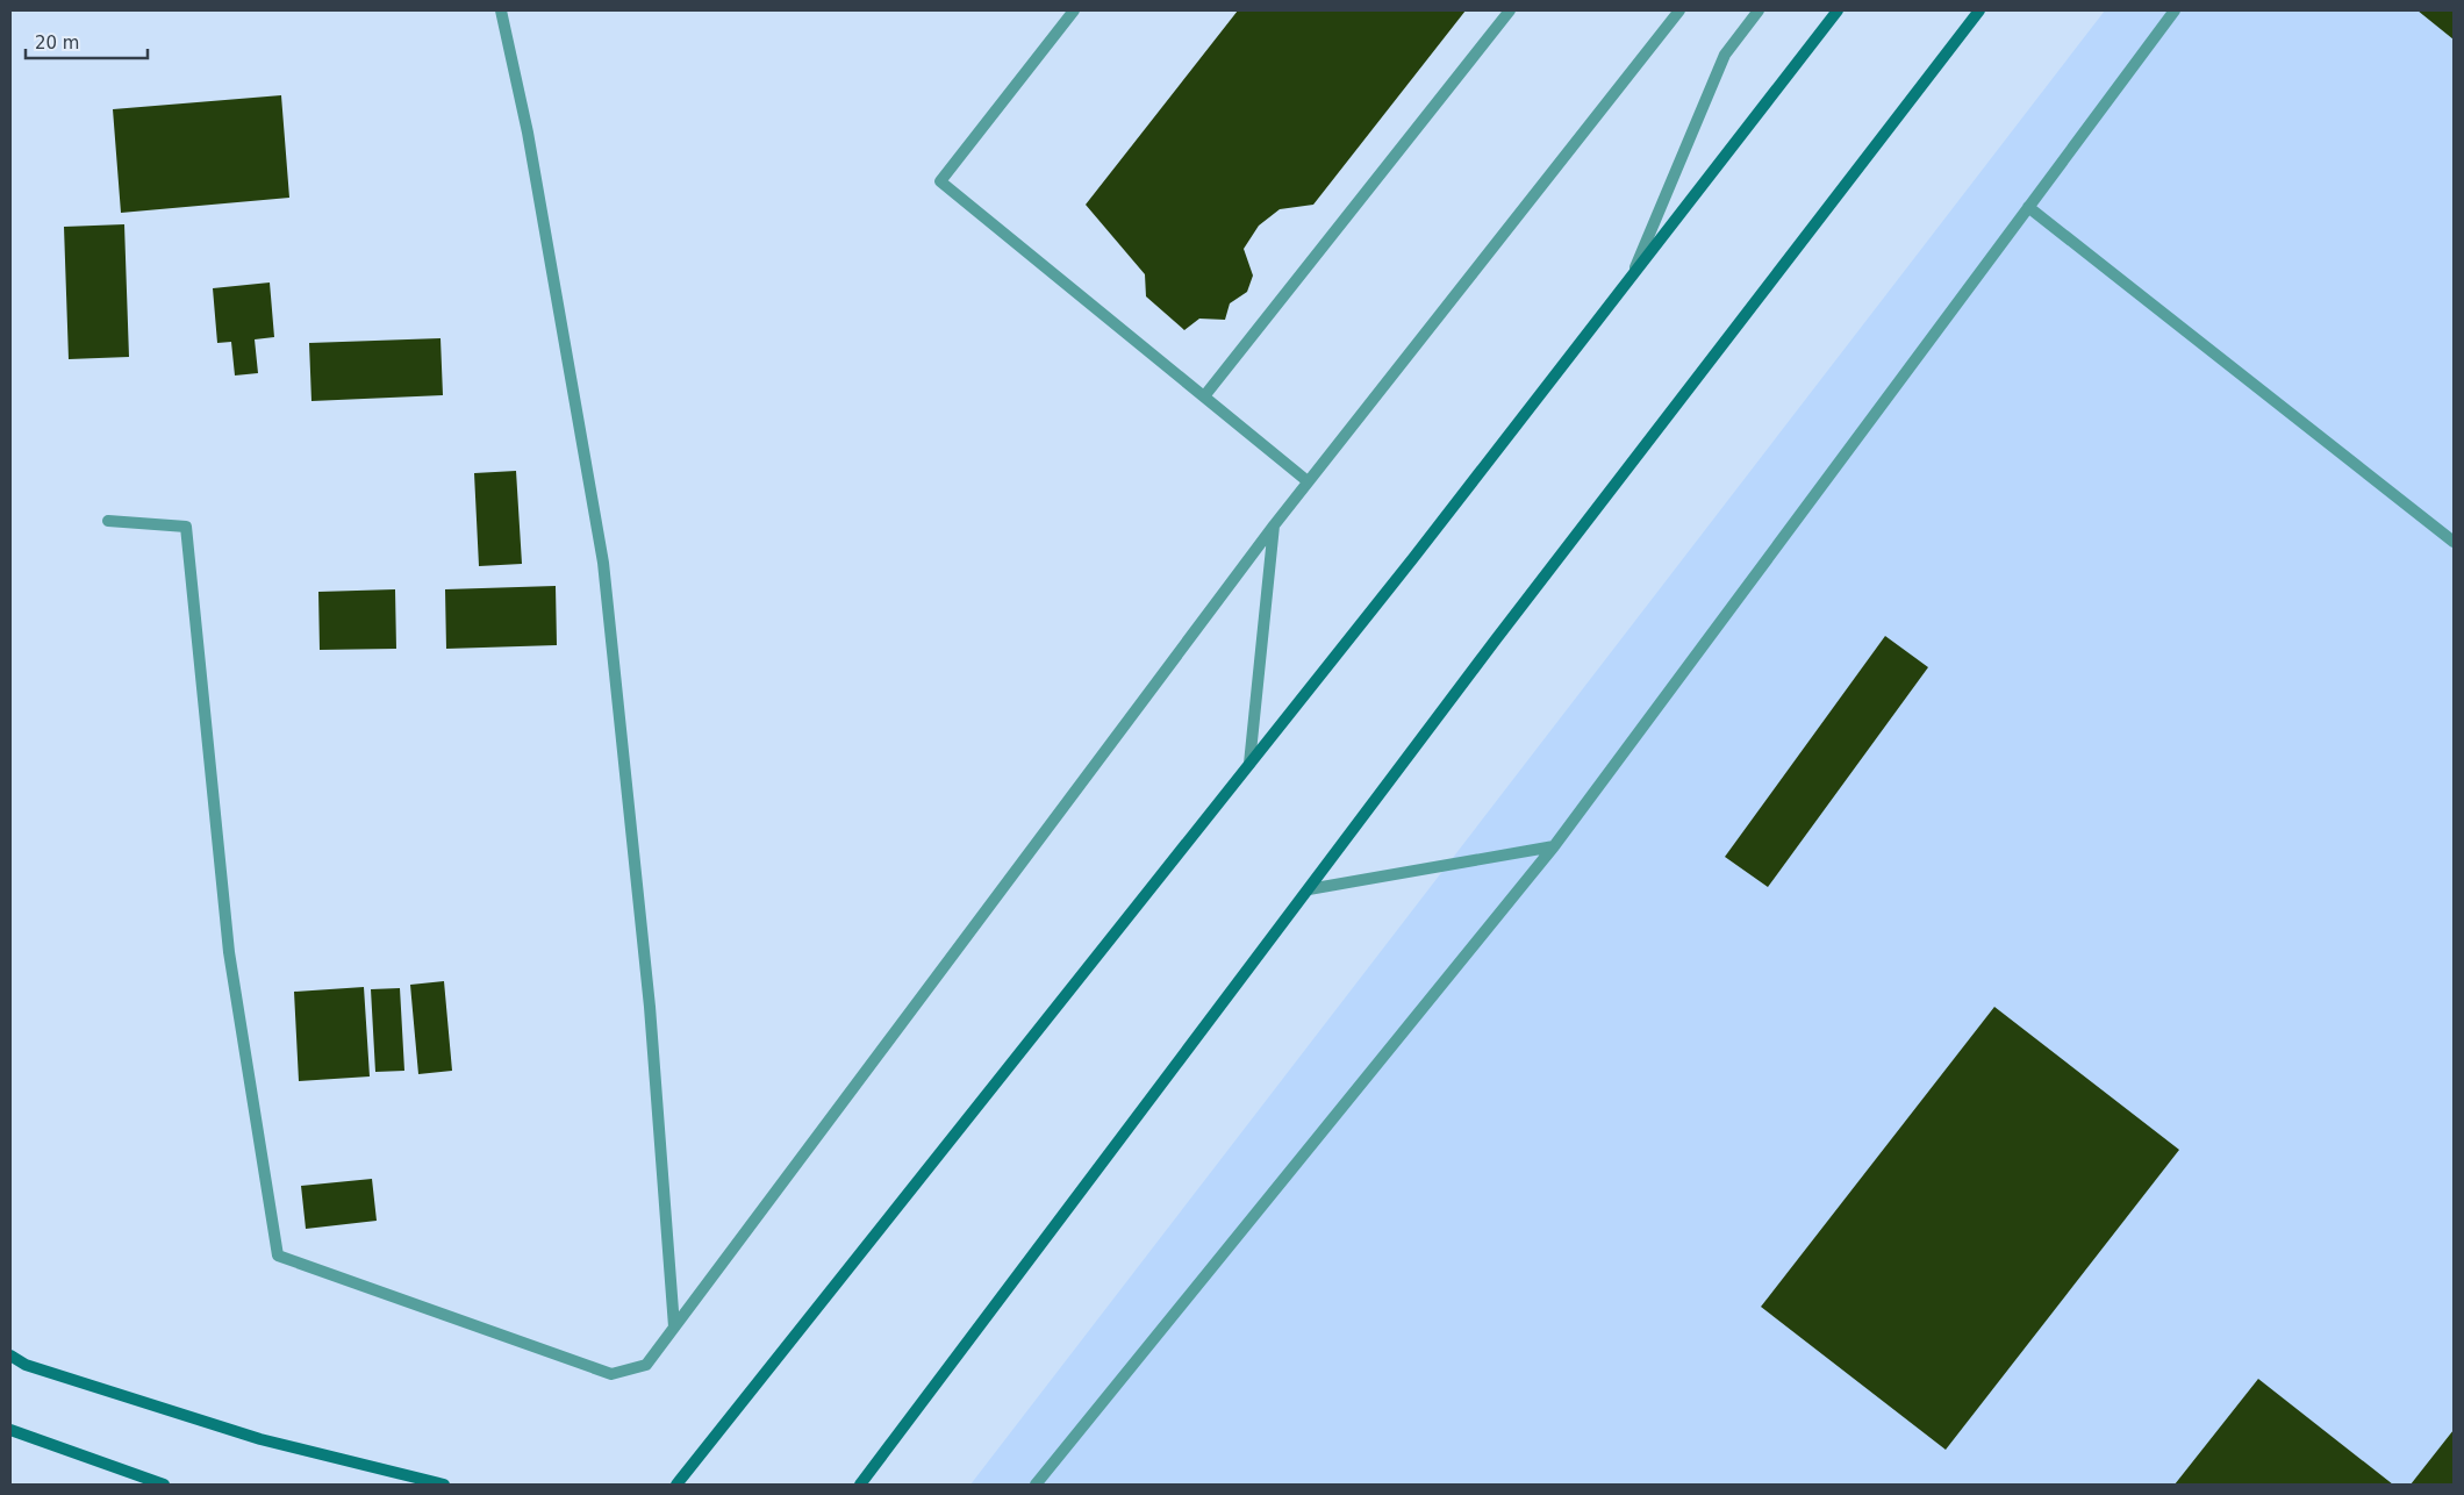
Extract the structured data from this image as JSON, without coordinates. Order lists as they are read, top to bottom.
{
  "scale_bar": "20 m"
}
